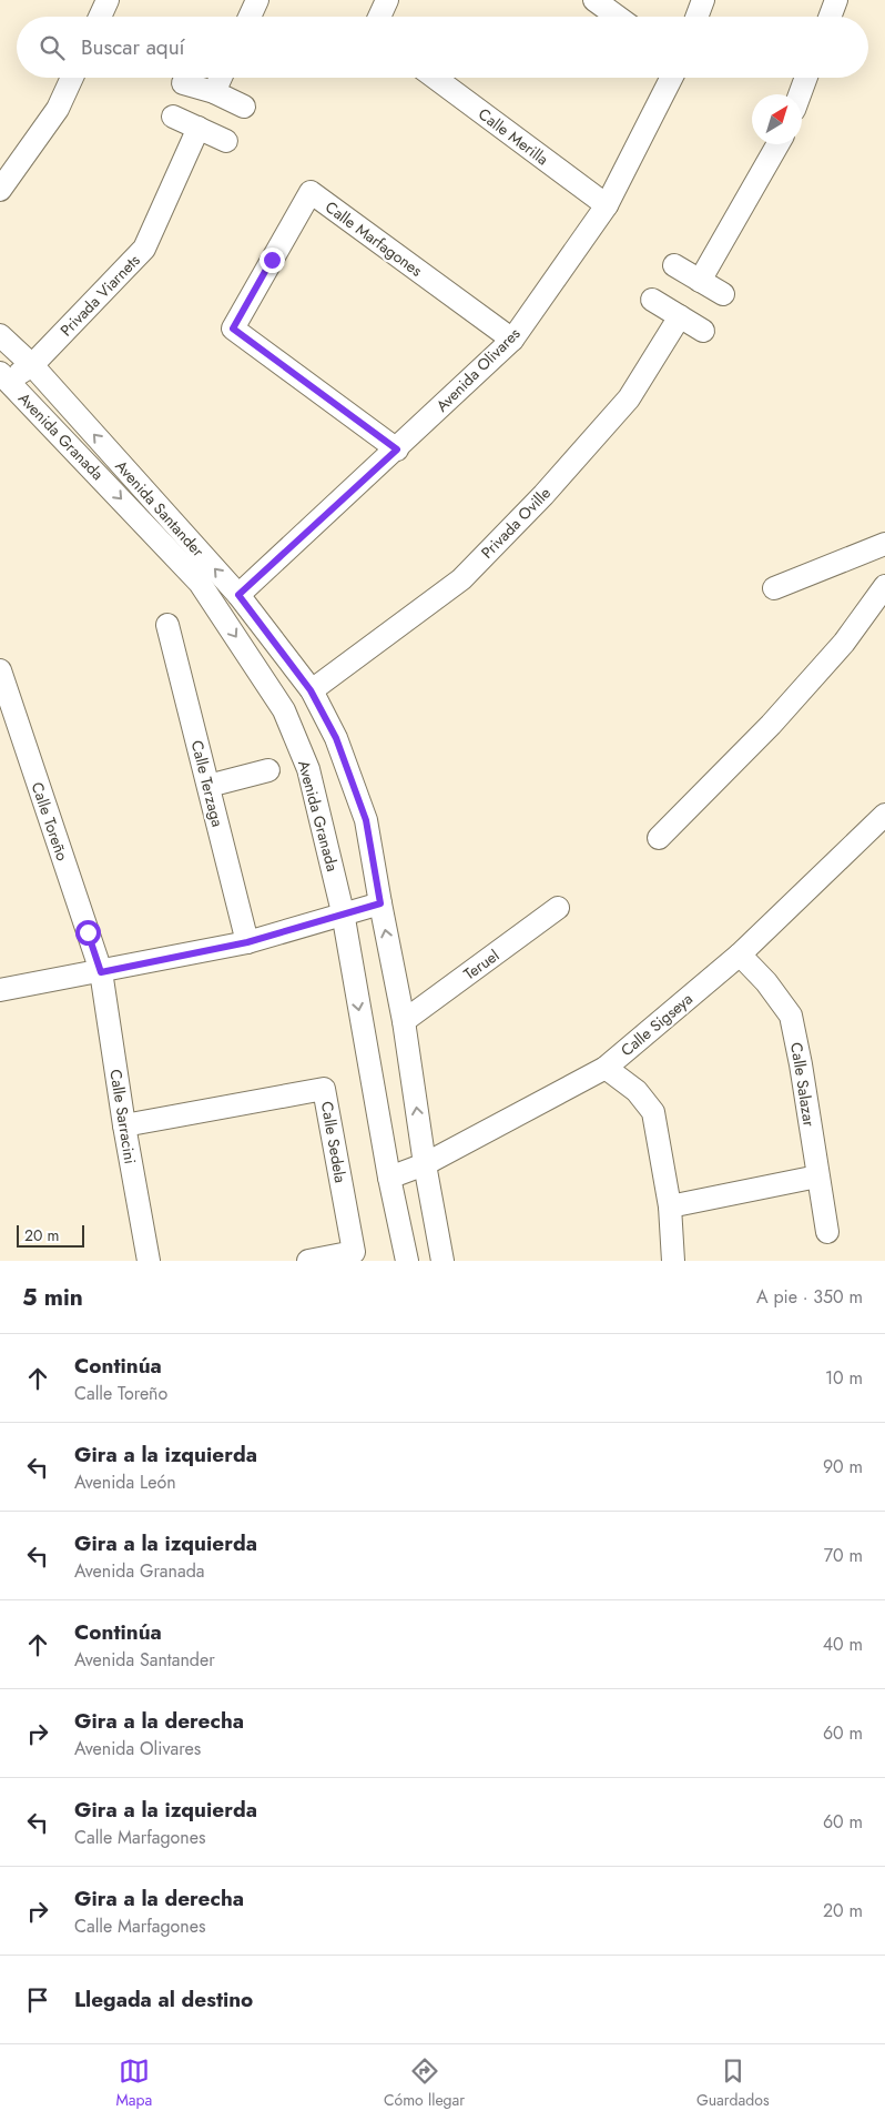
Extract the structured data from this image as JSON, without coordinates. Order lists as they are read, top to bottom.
{
  "streets": {
    "street": [
      "Calle Merilla",
      "Calle Marfagones",
      "Privada Viarnets",
      "Avenida Olivares",
      "Avenida Granada",
      "Avenida Santander",
      "Privada Oville",
      "Calle Terzaga",
      "Calle Toreño",
      "Teruel",
      "Calle Sigseya",
      "Calle Salazar",
      "Calle Sarracini",
      "Calle Sedela"
    ]
  },
  "crossings": [
    ["Calle Merilla", "Avenida Olivares"],
    ["Calle Marfagones", "Avenida Olivares"],
    ["Privada Viarnets", "Avenida Granada"],
    ["Privada Viarnets", "Avenida Santander"],
    ["Avenida Olivares", "Avenida Santander"],
    ["Avenida Granada", "Calle Sigseya"],
    ["Avenida Santander", "Privada Oville"],
    ["Calle Toreño", "Calle Sarracini"],
    ["Calle Sigseya", "Calle Salazar"],
    ["Calle Sarracini", "Calle Sedela"]
  ],
  "one_way": ["Avenida Santander"],
  "scale_bar": "20 m",
  "north": "top right",
  "page": {
    "search": "Buscar aquí",
    "scale": "20 m",
    "heading": ["5 min", "A pie · 350 m"],
    "list": [
      ["Continúa", "Calle Toreño", "10 m"],
      ["Gira a la izquierda", "Avenida León", "90 m"],
      ["Gira a la izquierda", "Avenida Granada", "70 m"],
      ["Continúa", "Avenida Santander", "40 m"],
      ["Gira a la derecha", "Avenida Olivares", "60 m"],
      ["Gira a la izquierda", "Calle Marfagones", "60 m"],
      ["Gira a la derecha", "Calle Marfagones", "20 m"],
      "Llegada al destino"
    ],
    "nav": ["Mapa", "Cómo llegar", "Guardados"]
  }
}
